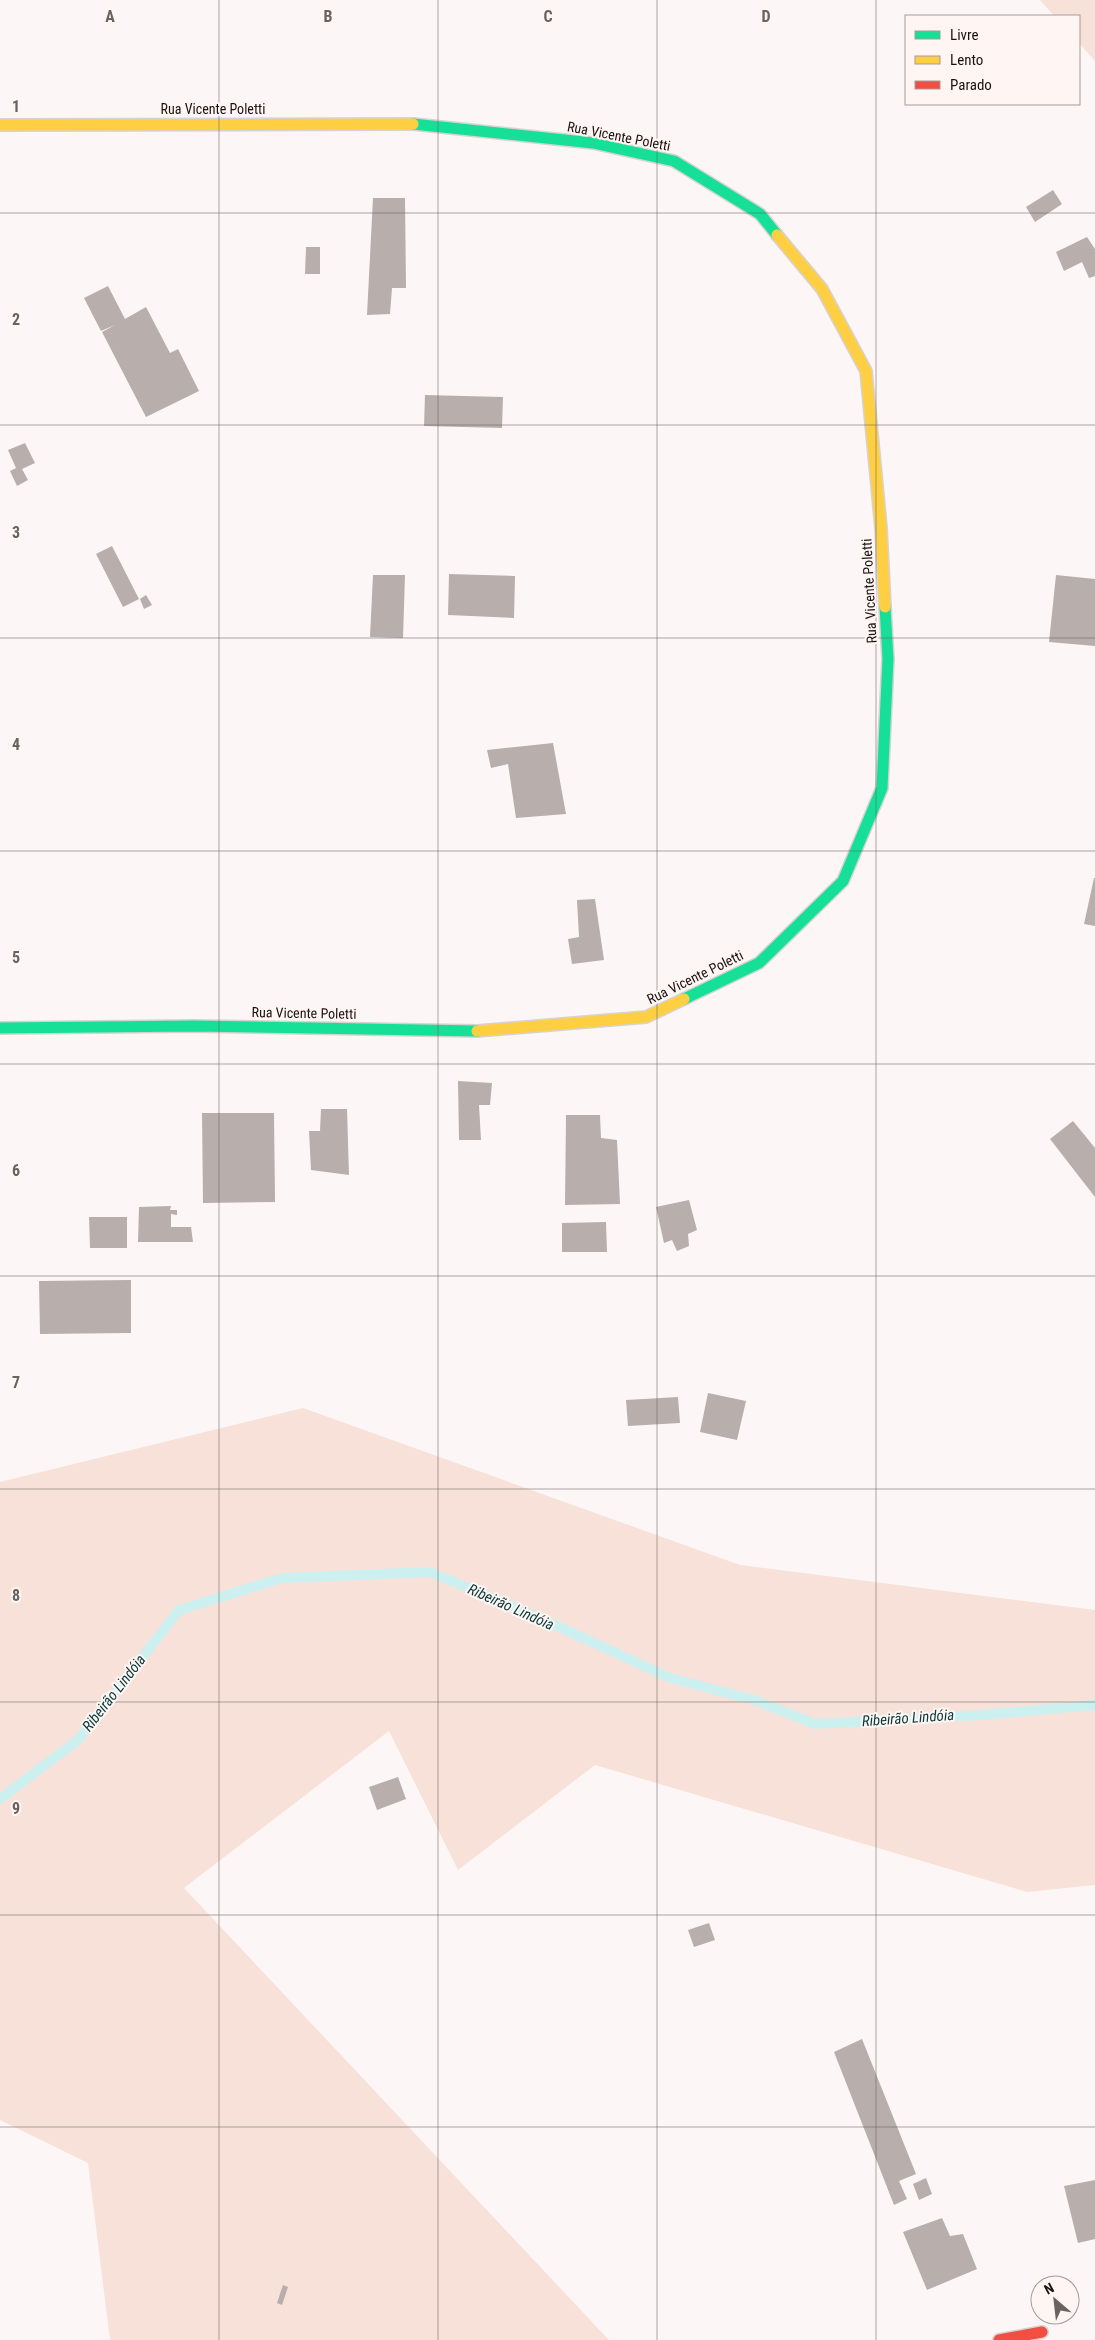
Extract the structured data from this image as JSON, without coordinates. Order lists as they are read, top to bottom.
{
  "streets": {
    "street": ["Rua Vicente Poletti"]
  },
  "water": ["Ribeirão Lindóia"],
  "legend": ["Livre", "Lento", "Parado"],
  "north": "top left",
  "grid": {
    "columns": [
      "A",
      "B",
      "C",
      "D"
    ],
    "rows": [
      "1",
      "2",
      "3",
      "4",
      "5",
      "6",
      "7",
      "8",
      "9"
    ]
  }
}
